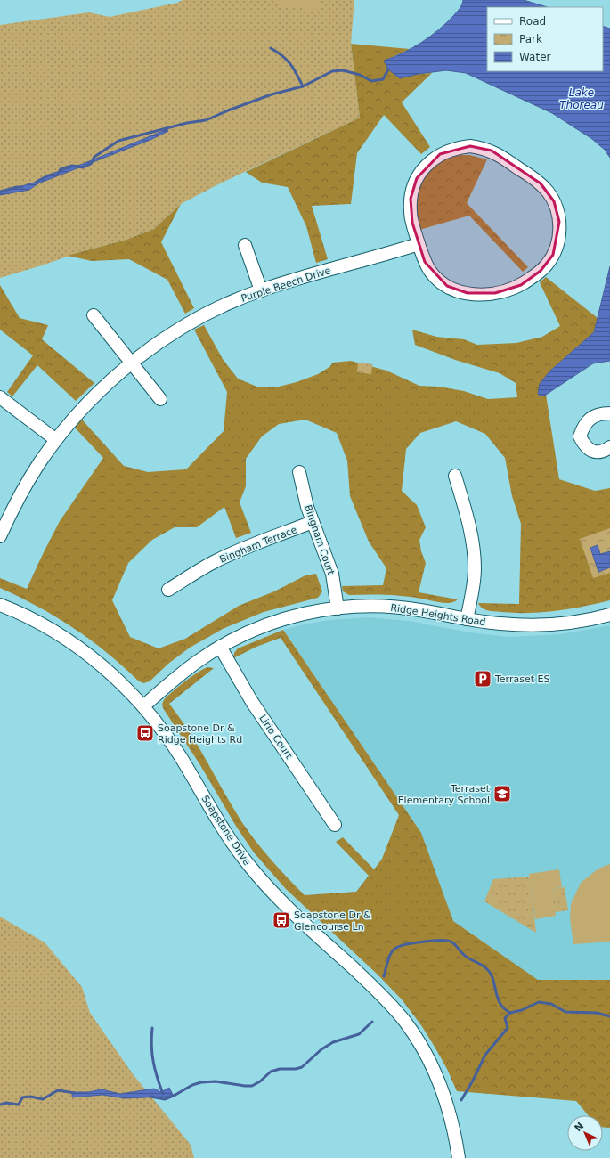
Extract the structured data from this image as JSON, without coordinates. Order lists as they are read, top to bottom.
{
  "streets": {
    "street": [
      "Purple Beech Drive",
      "Bingham Court",
      "Bingham Terrace",
      "Ridge Heights Road",
      "Lirio Court",
      "Soapstone Drive"
    ]
  },
  "crossings": [
    ["Bingham Court", "Bingham Terrace"],
    ["Bingham Court", "Ridge Heights Road"],
    ["Ridge Heights Road", "Lirio Court"],
    ["Ridge Heights Road", "Soapstone Drive"]
  ],
  "water": ["Lake Thoreau"],
  "places": {
    "parking": ["Terraset ES"],
    "bus stop": ["Soapstone Dr & Ridge Heights Rd", "Soapstone Dr & Glencourse Ln"],
    "school or university": ["Terraset Elementary School"]
  },
  "legend": ["Road", "Park", "Water"],
  "north": "top left"
}
